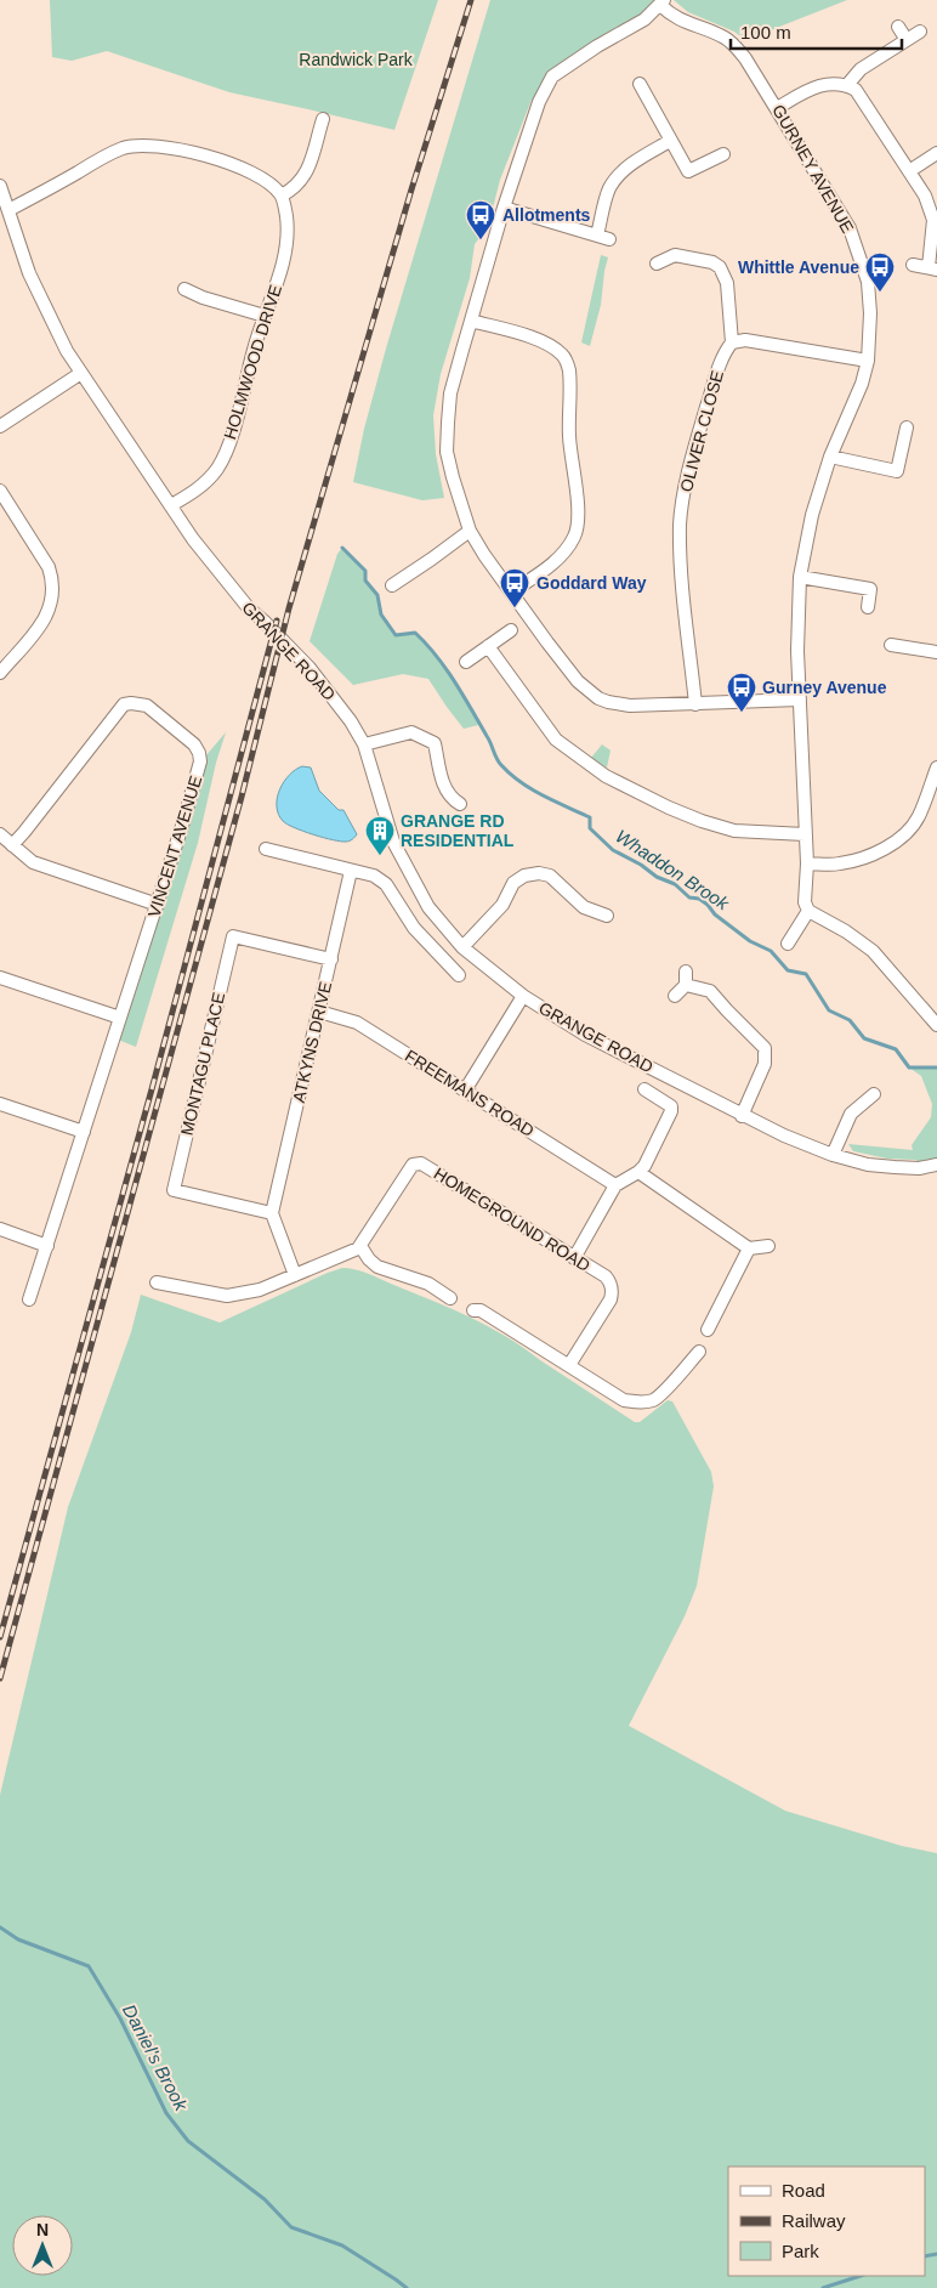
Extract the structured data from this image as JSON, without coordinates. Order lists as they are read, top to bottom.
{
  "streets": {
    "street": [
      "GURNEY AVENUE",
      "HOLMWOOD DRIVE",
      "OLIVER CLOSE",
      "GRANGE ROAD",
      "VINCENT AVENUE",
      "ATKYNS DRIVE",
      "MONTAGU PLACE",
      "FREEMANS ROAD",
      "HOMEGROUND ROAD"
    ]
  },
  "crossings": [
    ["HOLMWOOD DRIVE", "GRANGE ROAD"],
    ["ATKYNS DRIVE", "MONTAGU PLACE"],
    ["ATKYNS DRIVE", "FREEMANS ROAD"]
  ],
  "water": ["Whaddon Brook", "Daniel's Brook"],
  "parks": ["Randwick Park"],
  "places": {
    "bus stop": [
      "Allotments",
      "Whittle Avenue",
      "Goddard Way",
      "Gurney Avenue"
    ],
    "building": ["GRANGE RD RESIDENTIAL"]
  },
  "legend": ["Road", "Railway", "Park"],
  "scale_bar": "100 m",
  "north": "top"
}
